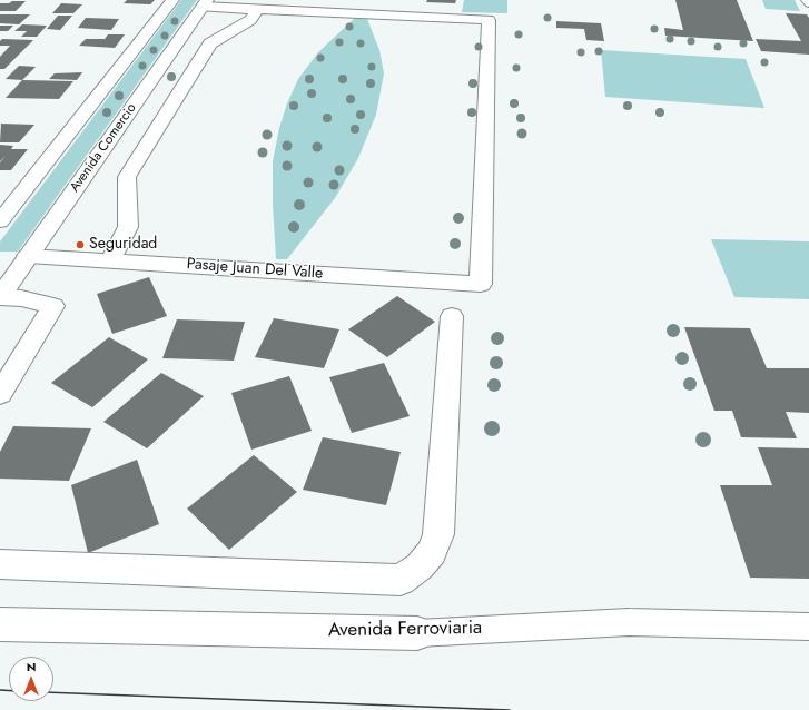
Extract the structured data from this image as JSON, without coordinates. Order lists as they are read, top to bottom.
{
  "streets": {
    "street": ["Avenida Comercio", "Pasaje Juan Del Valle", "Avenida Ferroviaria"]
  },
  "crossings": [
    ["Avenida Comercio", "Pasaje Juan Del Valle"]
  ],
  "places": ["Seguridad"],
  "north": "top"
}
